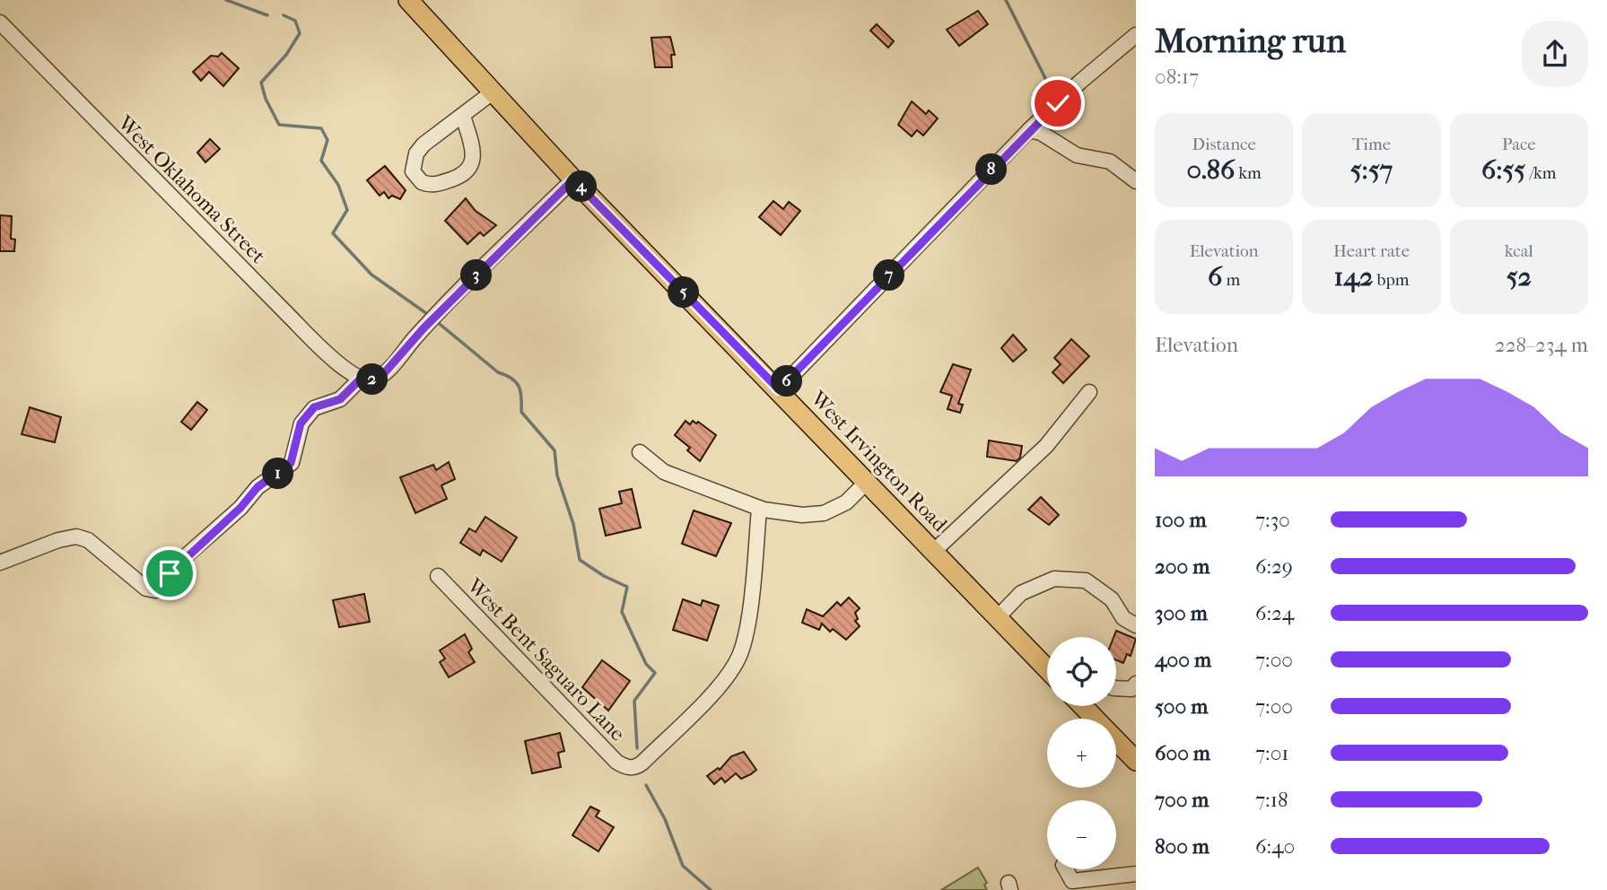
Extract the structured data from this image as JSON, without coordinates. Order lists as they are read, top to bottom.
{
  "streets": {
    "main road": ["West Irvington Road"],
    "street": ["West Oklahoma Street", "West Bent Saguaro Lane"]
  },
  "page": {
    "heading": ["Morning run", "08:17"],
    "stats": [
      ["Distance", "0.86 km"],
      ["Time", "5:57"],
      ["Pace", "6:55 /km"],
      ["Elevation", "6 m"],
      ["Heart rate", "142 bpm"],
      ["kcal", "52"]
    ],
    "pins": [
      "8",
      "4",
      "3",
      "7",
      "5",
      "2",
      "6",
      "1"
    ],
    "chart": ["Elevation", "228–234 m"],
    "list": [
      {
        "name": "100 m",
        "note": "7:30"
      },
      {
        "name": "200 m",
        "note": "6:29"
      },
      {
        "name": "300 m",
        "note": "6:24"
      },
      {
        "name": "400 m",
        "note": "7:00"
      },
      {
        "name": "500 m",
        "note": "7:00"
      },
      {
        "name": "600 m",
        "note": "7:01"
      },
      {
        "name": "700 m",
        "note": "7:18"
      },
      {
        "name": "800 m",
        "note": "6:40"
      }
    ],
    "map_buttons": ["+", "−"]
  }
}
